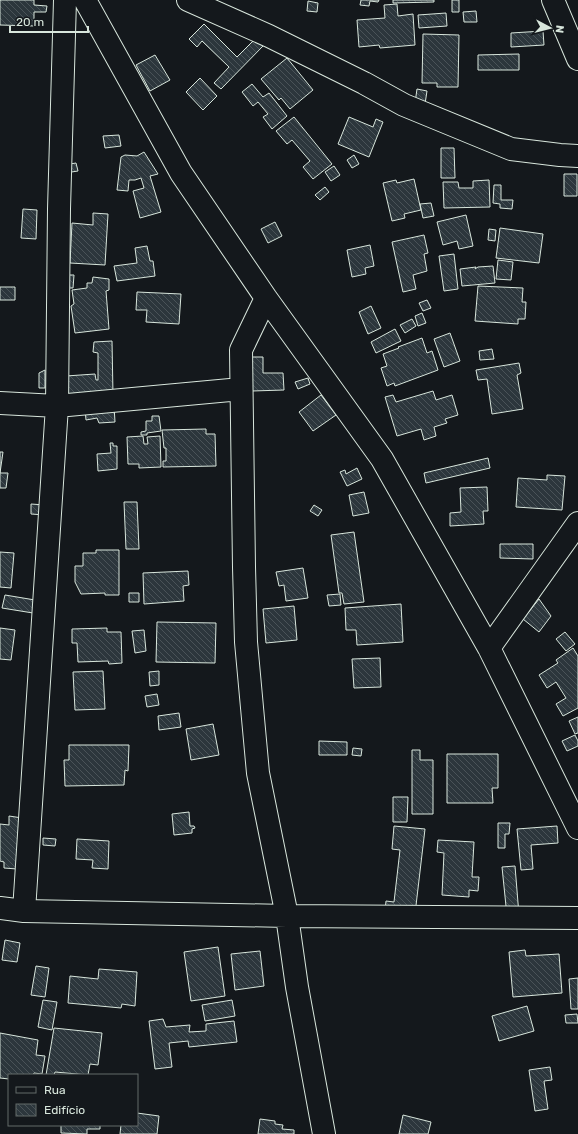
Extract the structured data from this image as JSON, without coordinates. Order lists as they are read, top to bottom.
{
  "legend": ["Rua", "Edifício"],
  "scale_bar": "20 m",
  "north": "right"
}
